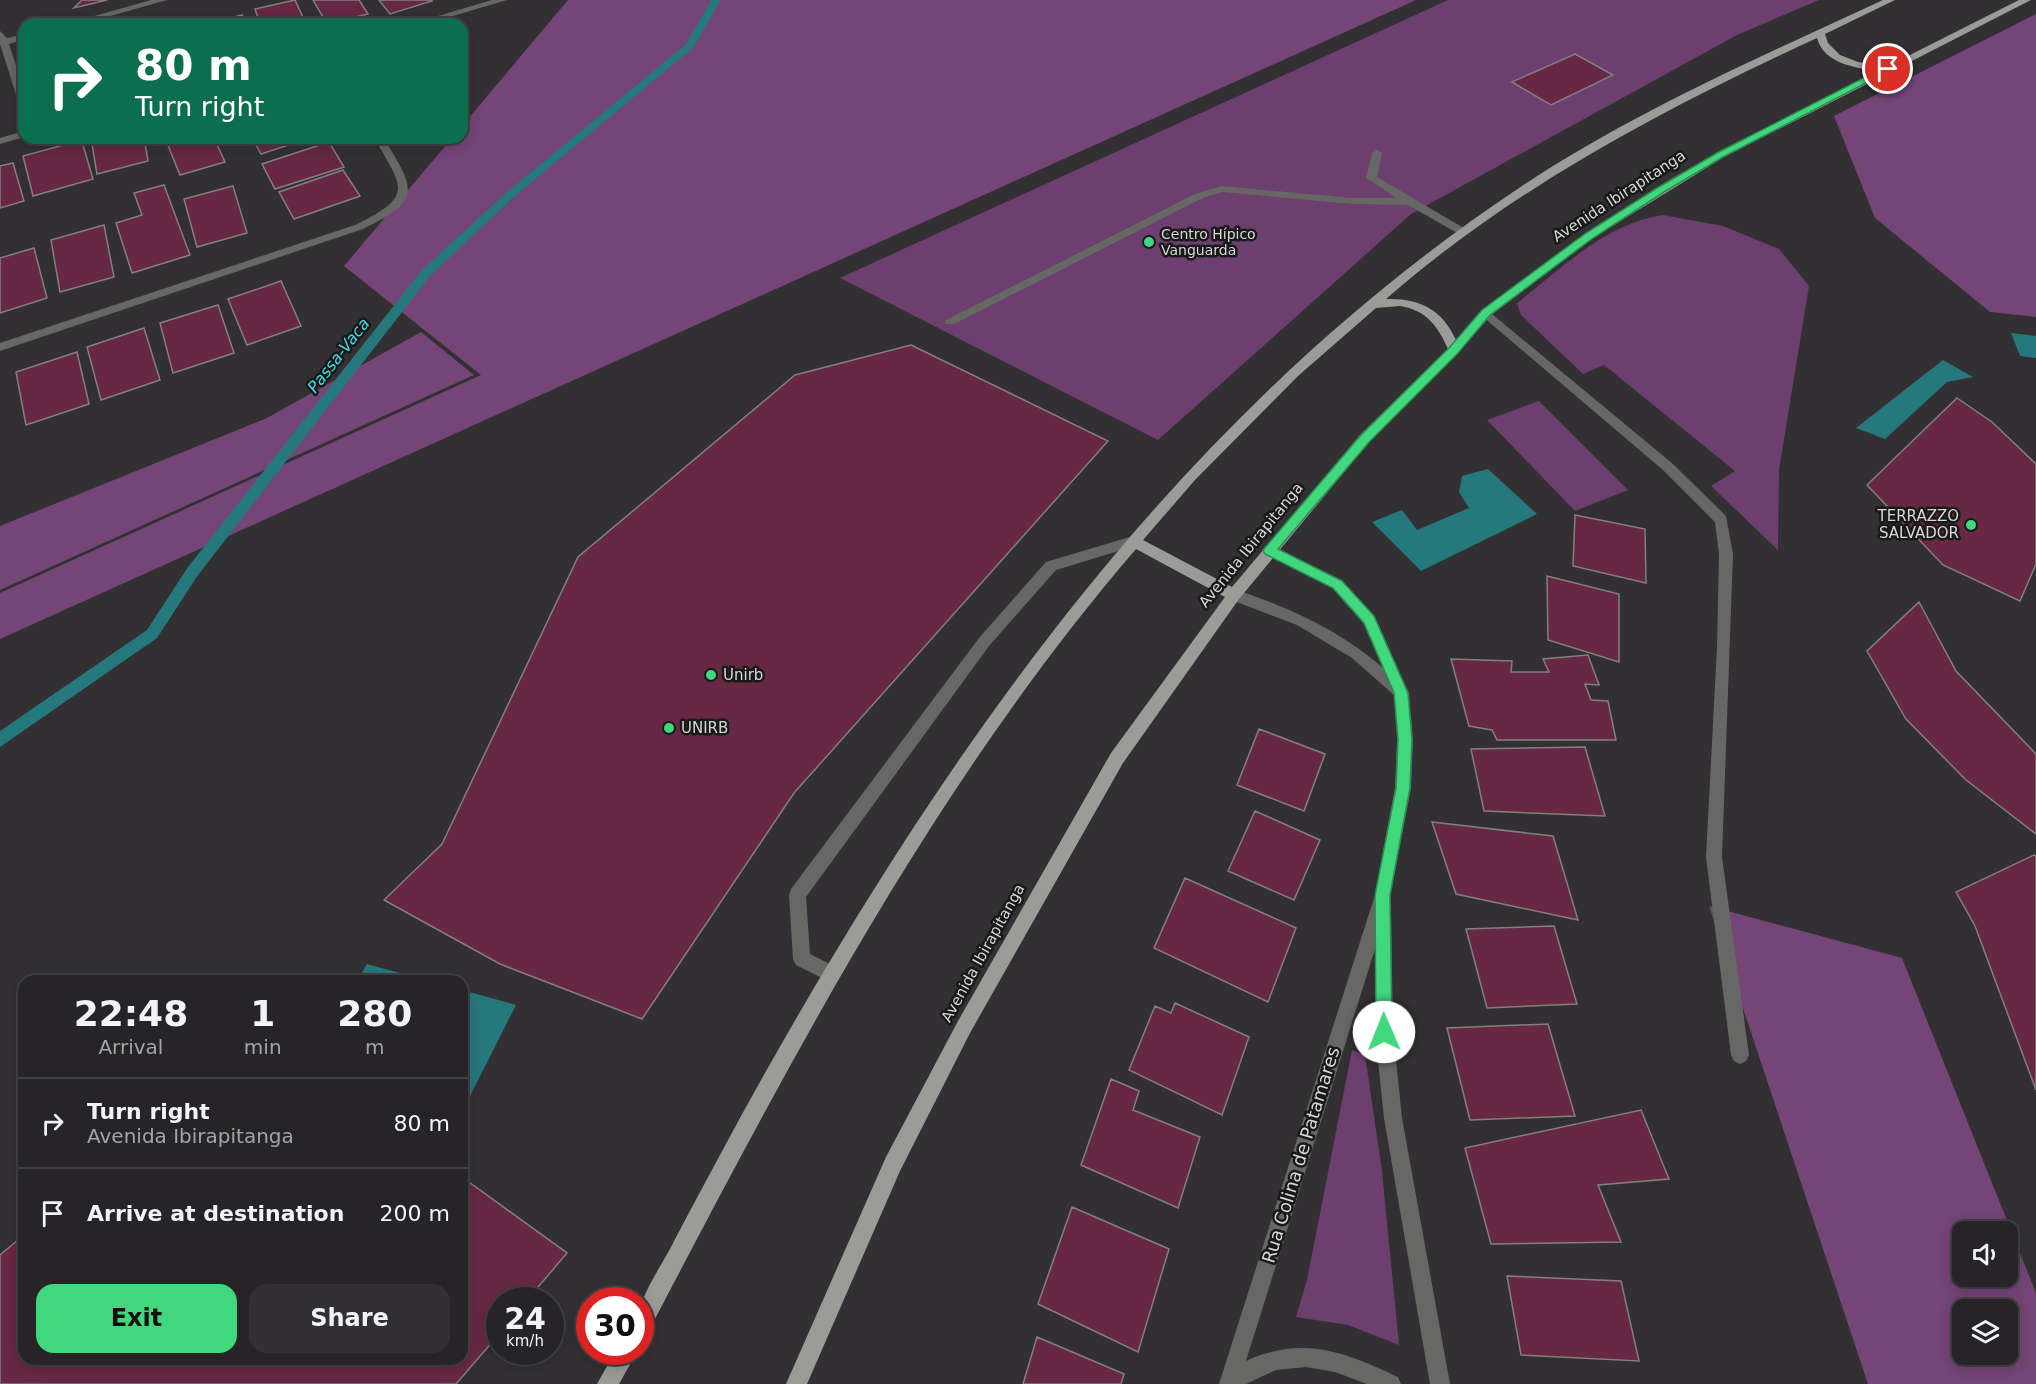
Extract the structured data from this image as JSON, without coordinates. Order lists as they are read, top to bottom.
{
  "streets": {
    "main road": ["Avenida Ibirapitanga"],
    "street": ["Rua Colina de Patamares"]
  },
  "crossings": [
    ["Avenida Ibirapitanga", "Rua Colina de Patamares"]
  ],
  "water": ["Passa-Vaca"],
  "places": [
    "Centro Hípico Vanguarda",
    "TERRAZZO SALVADOR",
    "Unirb",
    "UNIRB"
  ],
  "page": {
    "turn": ["80 m", "Turn right"],
    "eta": [
      "22:48",
      "Arrival",
      "1",
      "min",
      "280",
      "m"
    ],
    "list": [
      {
        "name": "Turn right",
        "note": "Avenida Ibirapitanga",
        "value": "80 m"
      },
      {
        "name": "Arrive at destination",
        "value": "200 m"
      }
    ],
    "buttons": ["Exit", "Share"],
    "speed": "24 km/h",
    "limit": "30"
  }
}
